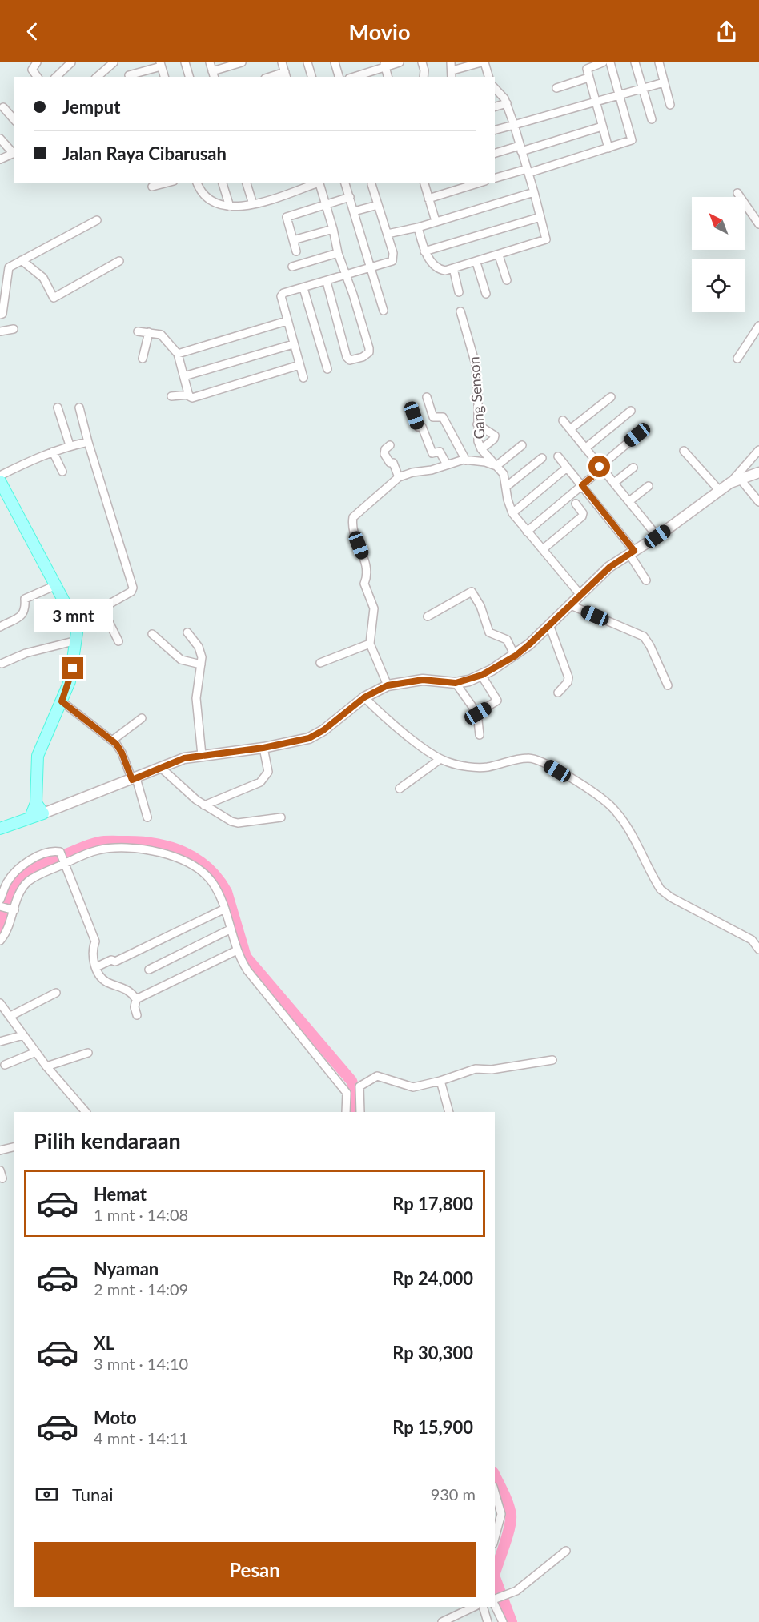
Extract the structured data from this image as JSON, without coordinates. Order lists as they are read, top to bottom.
{
  "streets": {
    "street": ["Gang Senson"]
  },
  "north": "top left",
  "page": {
    "header": "Movio",
    "banner": ["Jemput", "Jalan Raya Cibarusah"],
    "bubble": "3 mnt",
    "heading": "Pilih kendaraan",
    "list": [
      {
        "name": "Hemat",
        "note": "1 mnt · 14:08",
        "value": "Rp 17,800"
      },
      {
        "name": "Nyaman",
        "note": "2 mnt · 14:09",
        "value": "Rp 24,000"
      },
      {
        "name": "XL",
        "note": "3 mnt · 14:10",
        "value": "Rp 30,300"
      },
      {
        "name": "Moto",
        "note": "4 mnt · 14:11",
        "value": "Rp 15,900"
      }
    ],
    "pay": ["Tunai", "930 m"],
    "buttons": "Pesan"
  }
}
